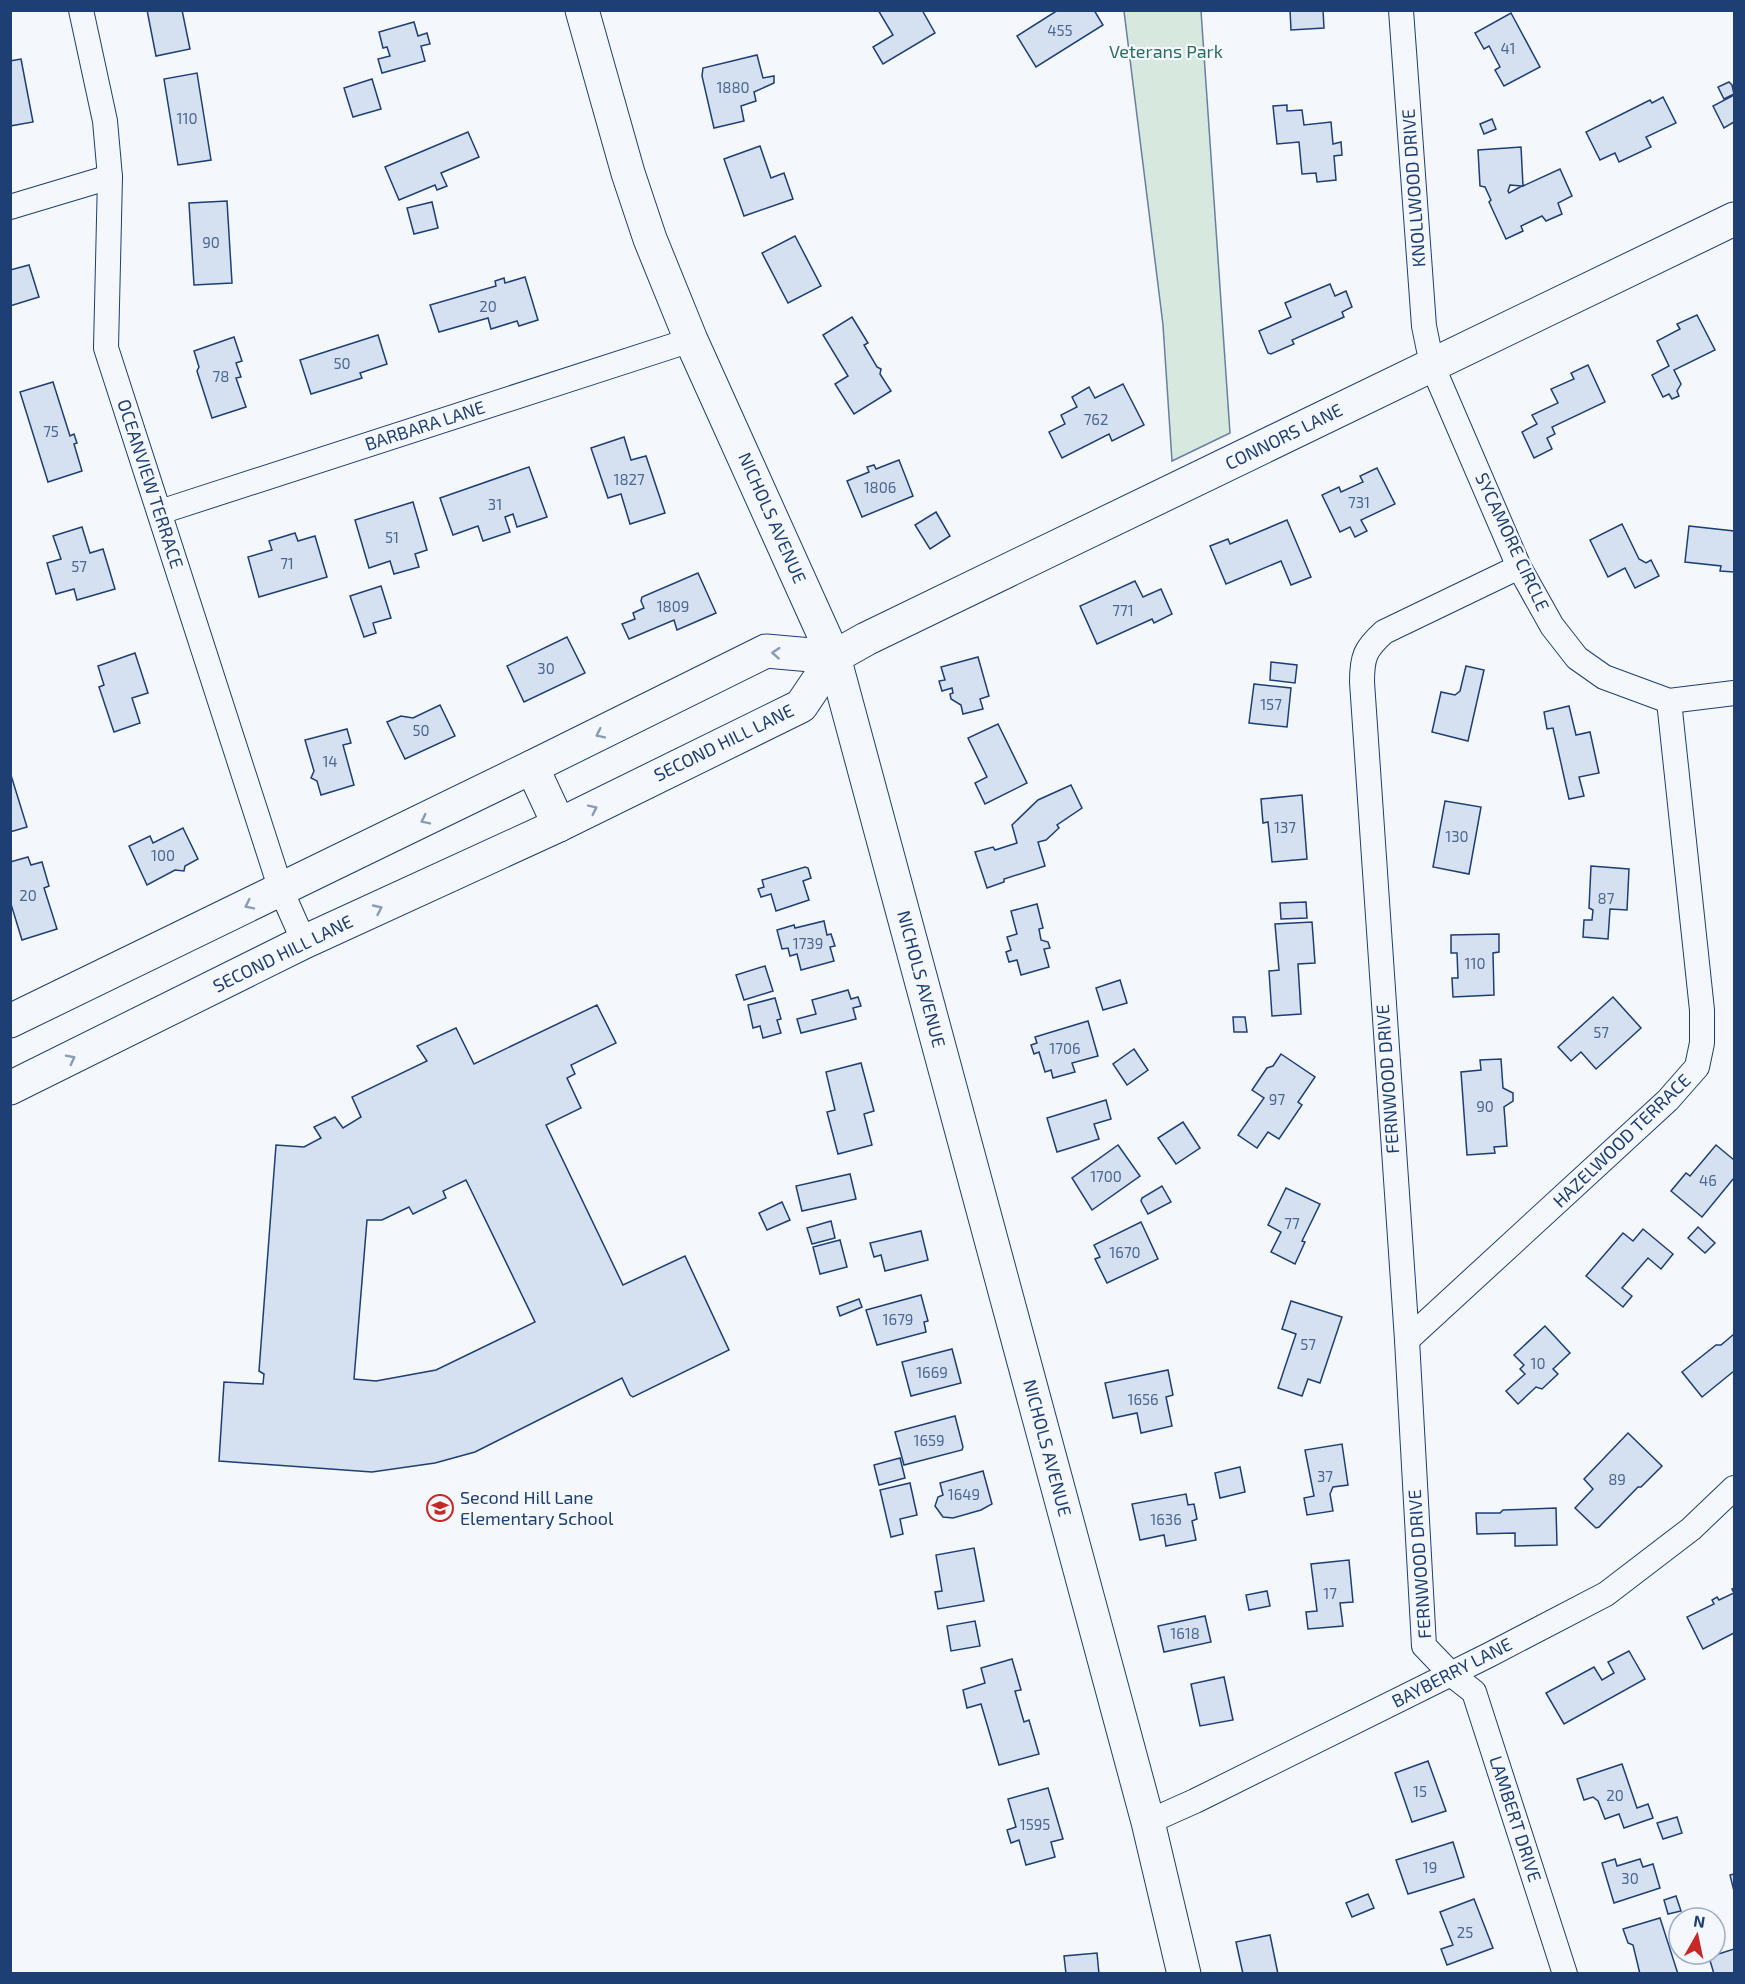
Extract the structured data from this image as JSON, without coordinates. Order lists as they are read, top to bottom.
{
  "streets": {
    "street": [
      "KNOLLWOOD DRIVE",
      "BARBARA LANE",
      "CONNORS LANE",
      "OCEANVIEW TERRACE",
      "NICHOLS AVENUE",
      "SYCAMORE CIRCLE",
      "SECOND HILL LANE",
      "FERNWOOD DRIVE",
      "HAZELWOOD TERRACE",
      "BAYBERRY LANE",
      "LAMBERT DRIVE"
    ]
  },
  "crossings": [
    ["KNOLLWOOD DRIVE", "CONNORS LANE"],
    ["KNOLLWOOD DRIVE", "SYCAMORE CIRCLE"],
    ["BARBARA LANE", "OCEANVIEW TERRACE"],
    ["BARBARA LANE", "NICHOLS AVENUE"],
    ["CONNORS LANE", "NICHOLS AVENUE"],
    ["CONNORS LANE", "SYCAMORE CIRCLE"],
    ["CONNORS LANE", "SECOND HILL LANE"],
    ["OCEANVIEW TERRACE", "SECOND HILL LANE"],
    ["NICHOLS AVENUE", "SECOND HILL LANE"],
    ["NICHOLS AVENUE", "BAYBERRY LANE"],
    ["SYCAMORE CIRCLE", "FERNWOOD DRIVE"],
    ["SYCAMORE CIRCLE", "HAZELWOOD TERRACE"],
    ["FERNWOOD DRIVE", "HAZELWOOD TERRACE"],
    ["FERNWOOD DRIVE", "BAYBERRY LANE"],
    ["FERNWOOD DRIVE", "LAMBERT DRIVE"],
    ["BAYBERRY LANE", "LAMBERT DRIVE"]
  ],
  "parks": ["Veterans Park"],
  "places": {
    "school or university": ["Second Hill Lane Elementary School"]
  },
  "house_numbers": [
    "455",
    "41",
    "1880",
    "110",
    "90",
    "20",
    "50",
    "78",
    "762",
    "75",
    "1827",
    "1806",
    "731",
    "31",
    "51",
    "71",
    "57",
    "1809",
    "771",
    "30",
    "157",
    "50",
    "14",
    "137",
    "130",
    "100",
    "20",
    "87",
    "1739",
    "110",
    "57",
    "1706",
    "97",
    "90",
    "1700",
    "46",
    "77",
    "1670",
    "1679",
    "57",
    "10",
    "1669",
    "1656",
    "1659",
    "37",
    "89",
    "1649",
    "1636",
    "17",
    "1618",
    "15",
    "20",
    "1595",
    "19",
    "30",
    "25"
  ],
  "north": "top"
}
